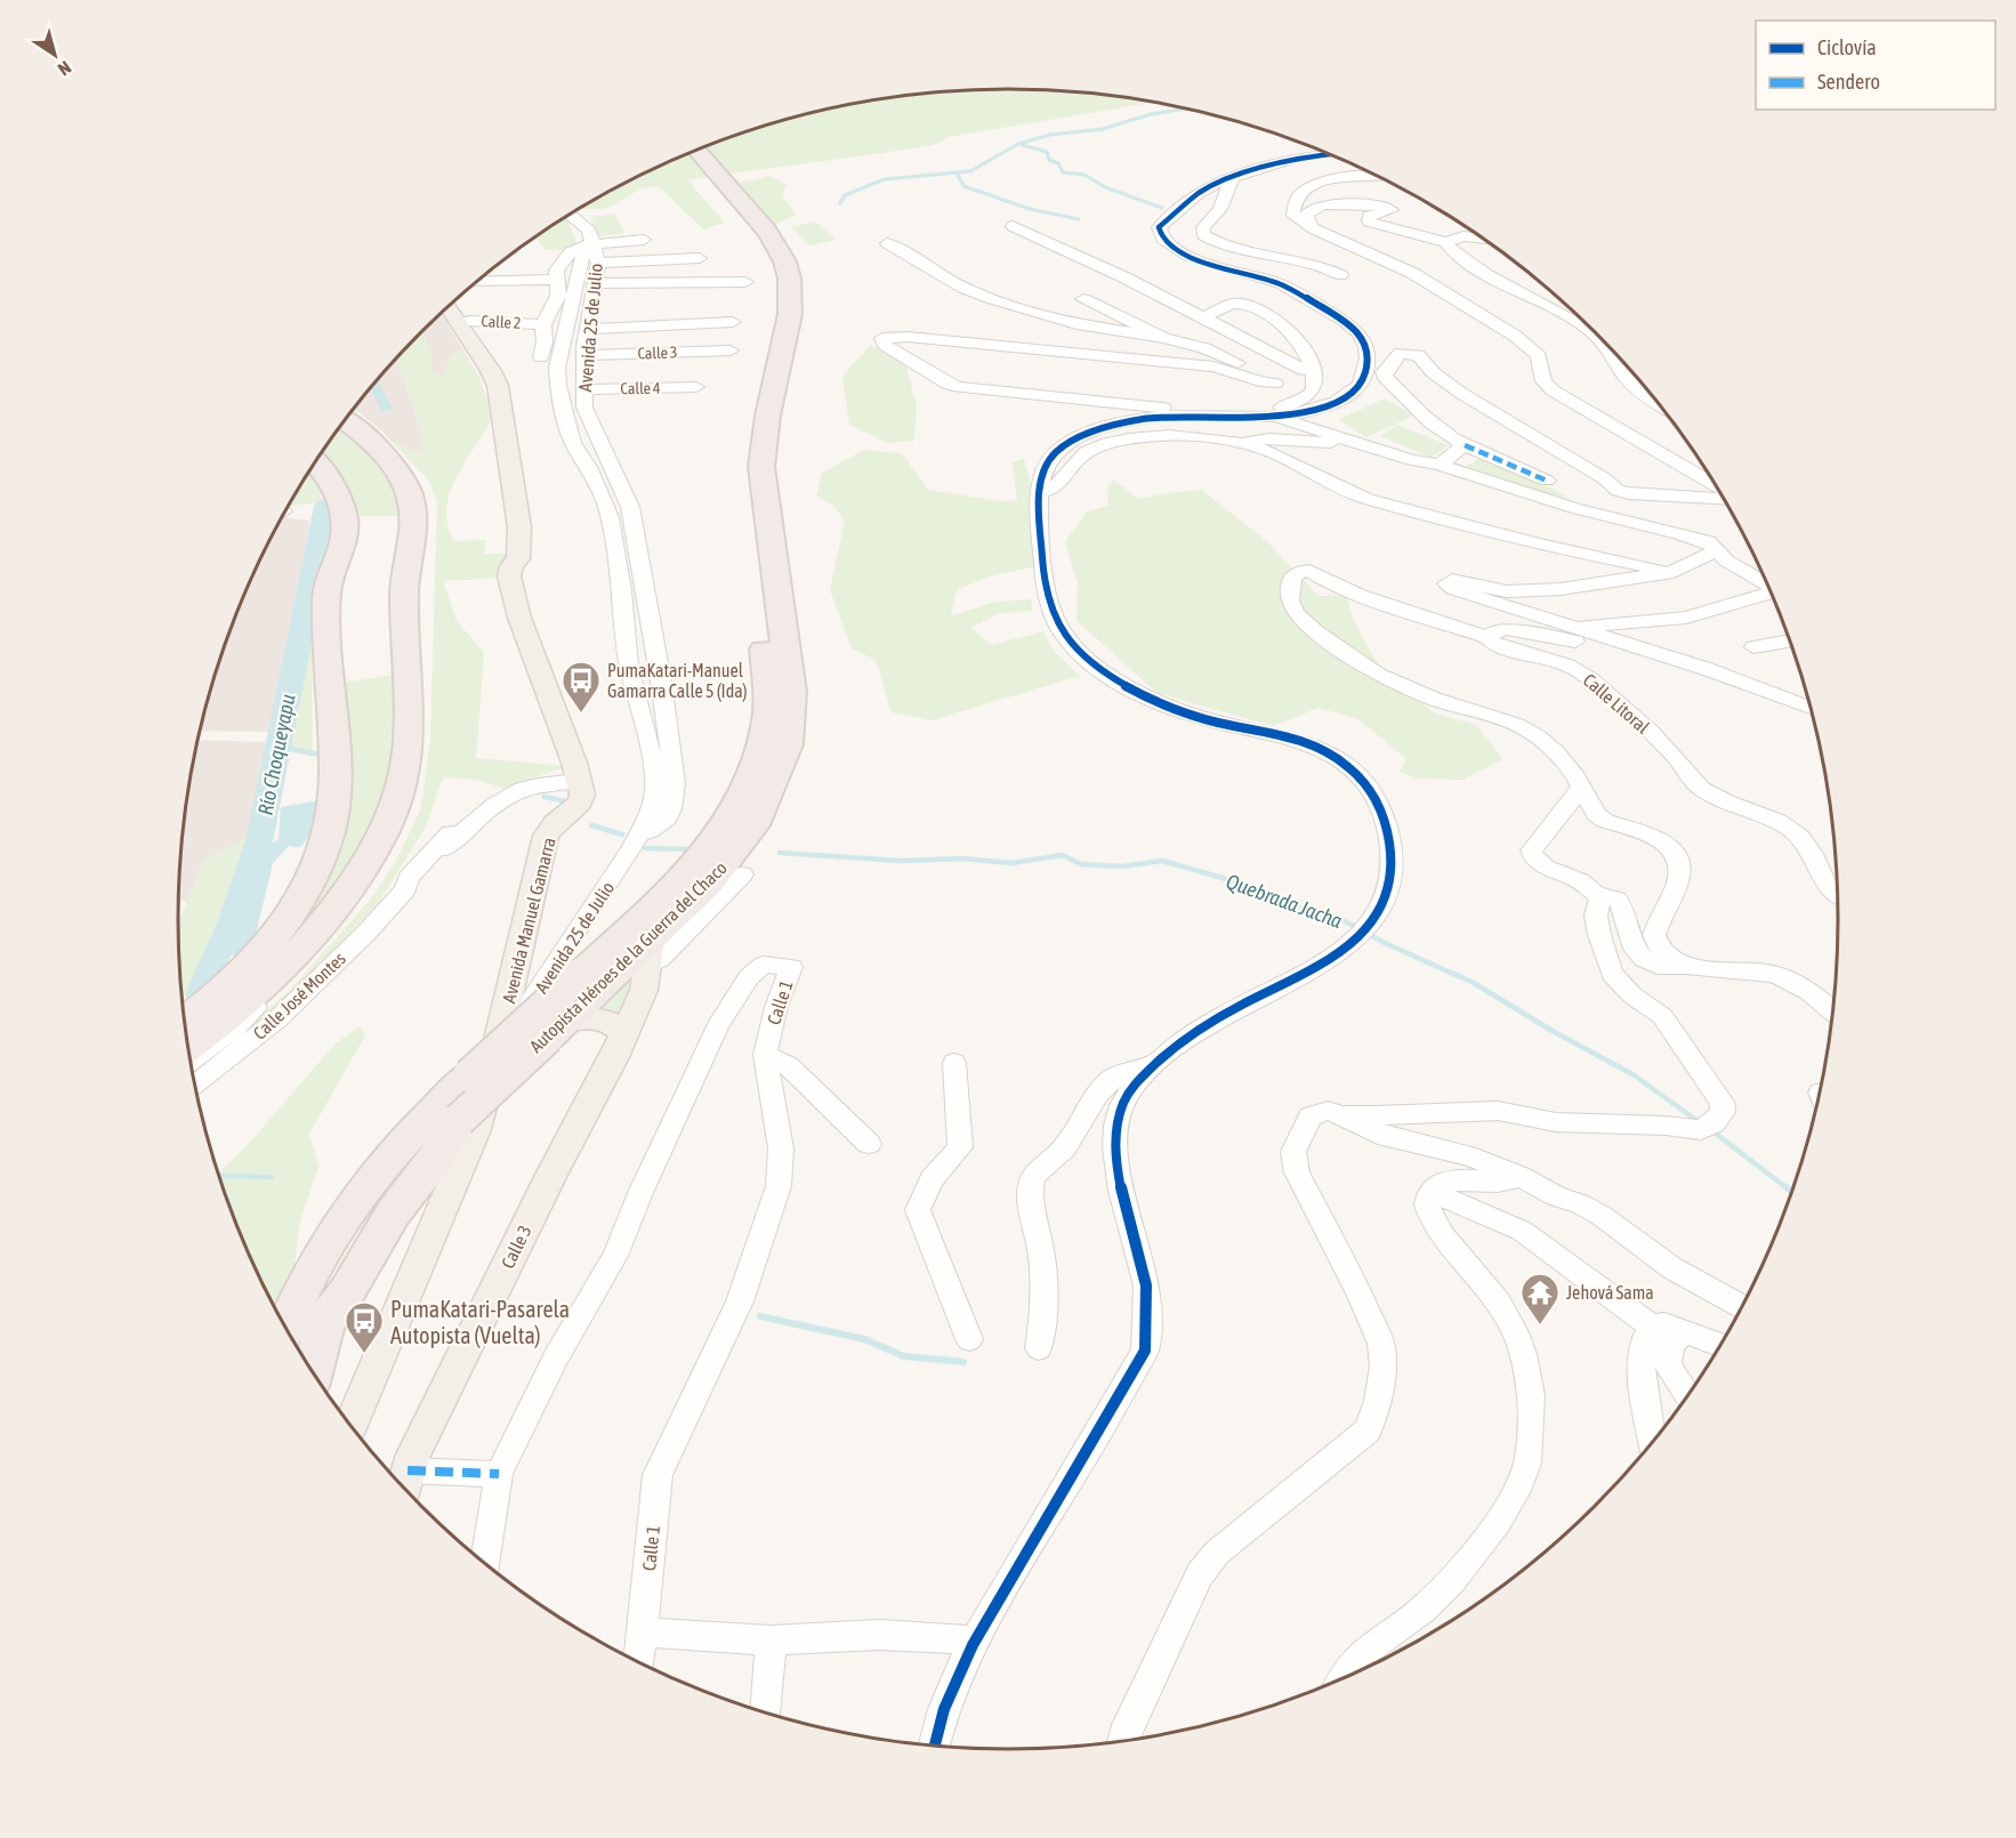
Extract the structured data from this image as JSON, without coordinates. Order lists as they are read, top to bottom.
{
  "streets": {
    "highway": ["Autopista Héroes de la Guerra del Chaco"],
    "main road": ["Calle 3", "Avenida Manuel Gamarra"],
    "street": [
      "Calle 2",
      "Avenida 25 de Julio",
      "Calle 4",
      "Calle Litoral",
      "Calle José Montes",
      "Calle 1"
    ]
  },
  "crossings": [
    ["Calle 2", "Avenida Manuel Gamarra"],
    ["Avenida 25 de Julio", "Calle 3"],
    ["Avenida 25 de Julio", "Calle 4"],
    ["Avenida 25 de Julio", "Avenida Manuel Gamarra"],
    ["Calle 3", "Autopista Héroes de la Guerra del Chaco"],
    ["Avenida Manuel Gamarra", "Calle José Montes"]
  ],
  "water": ["Río Choqueyapu", "Quebrada Jacha"],
  "places": {
    "bus stop": ["PumaKatari-Manuel Gamarra Calle 5 (Ida)", "PumaKatari-Pasarela Autopista (Vuelta)"],
    "temple": ["Jehová Sama"]
  },
  "legend": ["Ciclovía", "Sendero"],
  "north": "bottom right"
}
